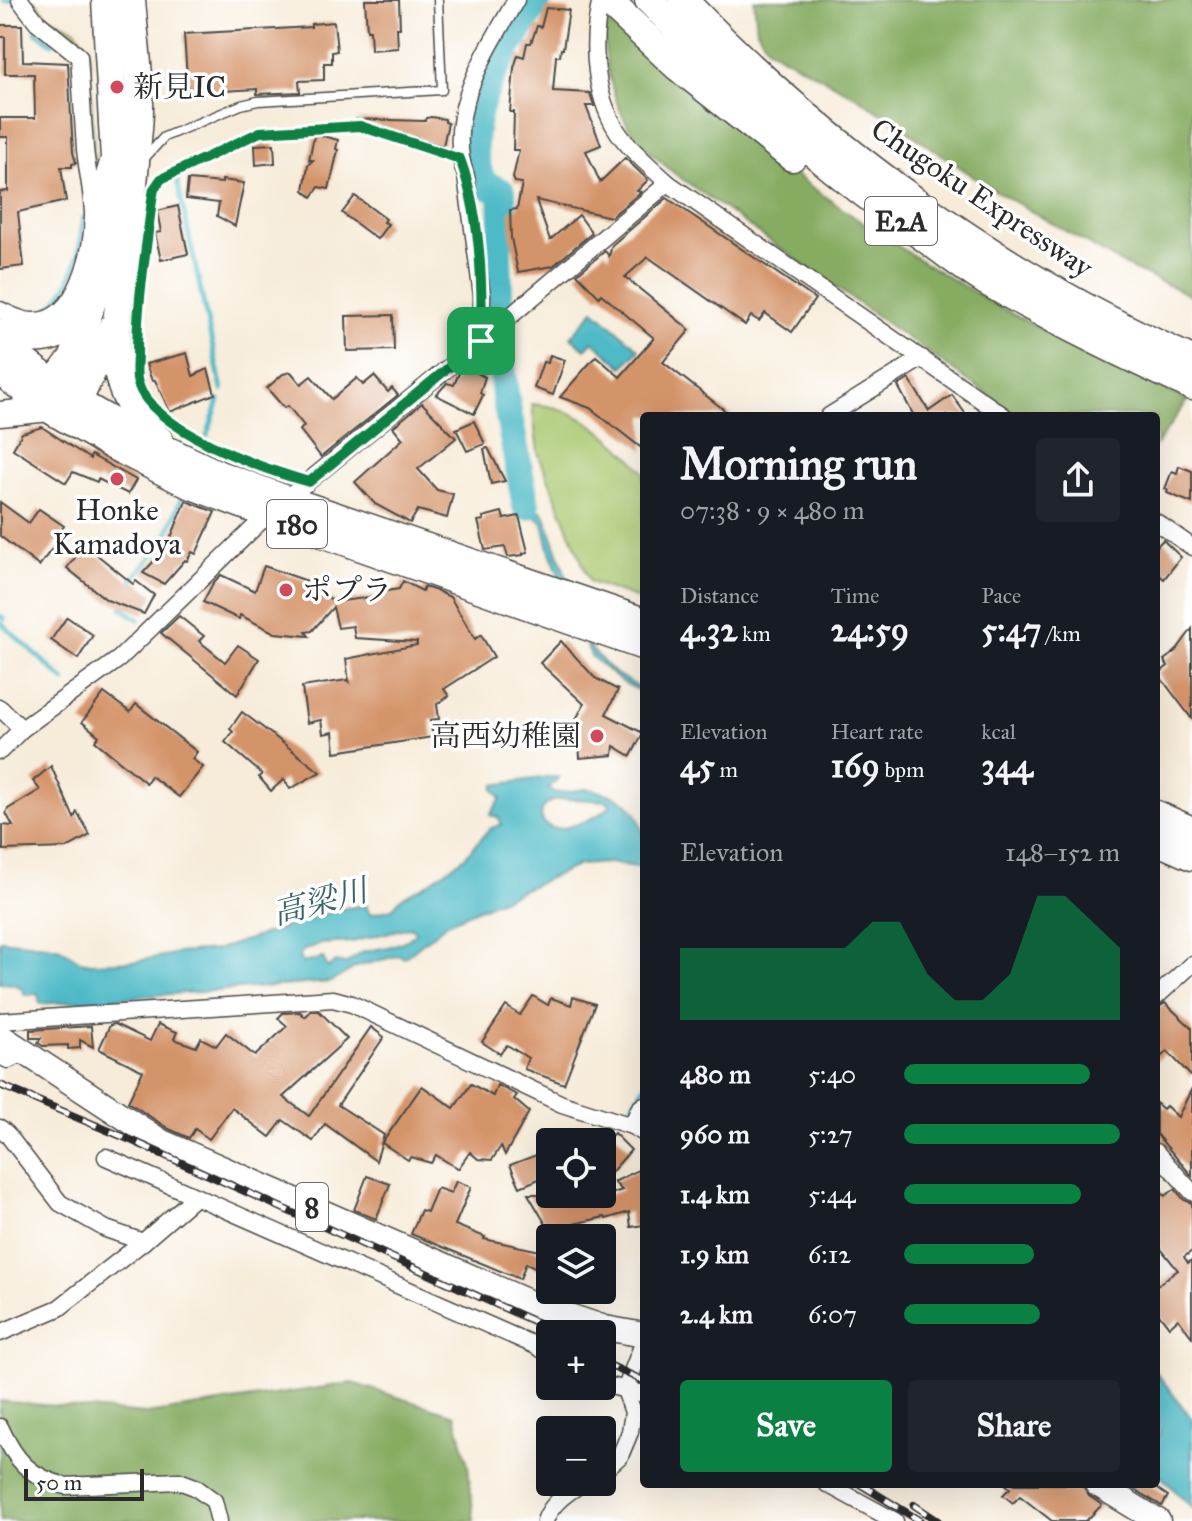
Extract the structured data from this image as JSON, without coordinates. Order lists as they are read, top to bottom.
{
  "streets": {
    "highway": ["Chugoku Expressway", "E2A", "180"],
    "main road": ["8"]
  },
  "water": ["高梁川"],
  "places": [
    "新見IC",
    "Honke Kamadoya",
    "ポプラ",
    "高西幼稚園"
  ],
  "scale_bar": "50 m",
  "page": {
    "heading": ["Morning run", "07:38 · 9 × 480 m"],
    "stats": [
      ["Distance", "4.32 km"],
      ["Time", "24:59"],
      ["Pace", "5:47 /km"],
      ["Elevation", "45 m"],
      ["Heart rate", "169 bpm"],
      ["kcal", "344"]
    ],
    "chart": ["Elevation", "148–152 m"],
    "list": [
      {
        "name": "480 m",
        "note": "5:40"
      },
      {
        "name": "960 m",
        "note": "5:27"
      },
      {
        "name": "1.4 km",
        "note": "5:44"
      },
      {
        "name": "1.9 km",
        "note": "6:12"
      },
      {
        "name": "2.4 km",
        "note": "6:07"
      }
    ],
    "map_buttons": ["+", "−"],
    "buttons": ["Save", "Share"],
    "scale": "50 m"
  }
}
